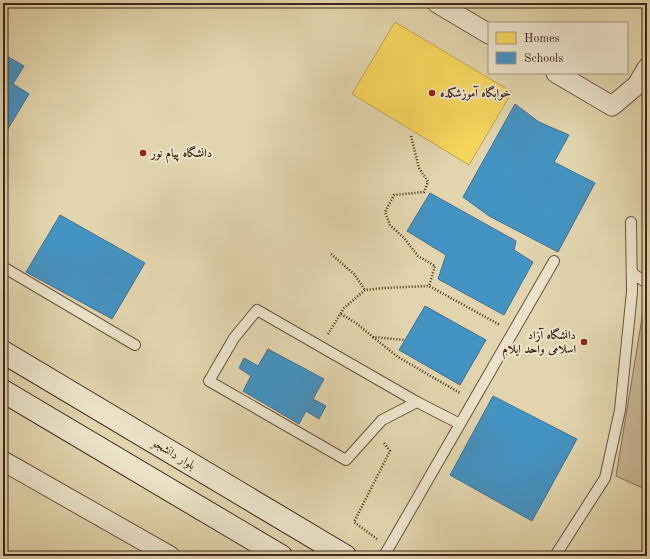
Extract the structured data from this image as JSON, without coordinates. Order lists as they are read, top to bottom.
{
  "streets": {
    "main road": ["بلوار دانشجو"]
  },
  "places": ["خوابگاه آموزشکده", "دانشگاه پیام نور", "دانشگاه آزاد اسلامی واحد ایلام"],
  "legend": ["Homes", "Schools"]
}
